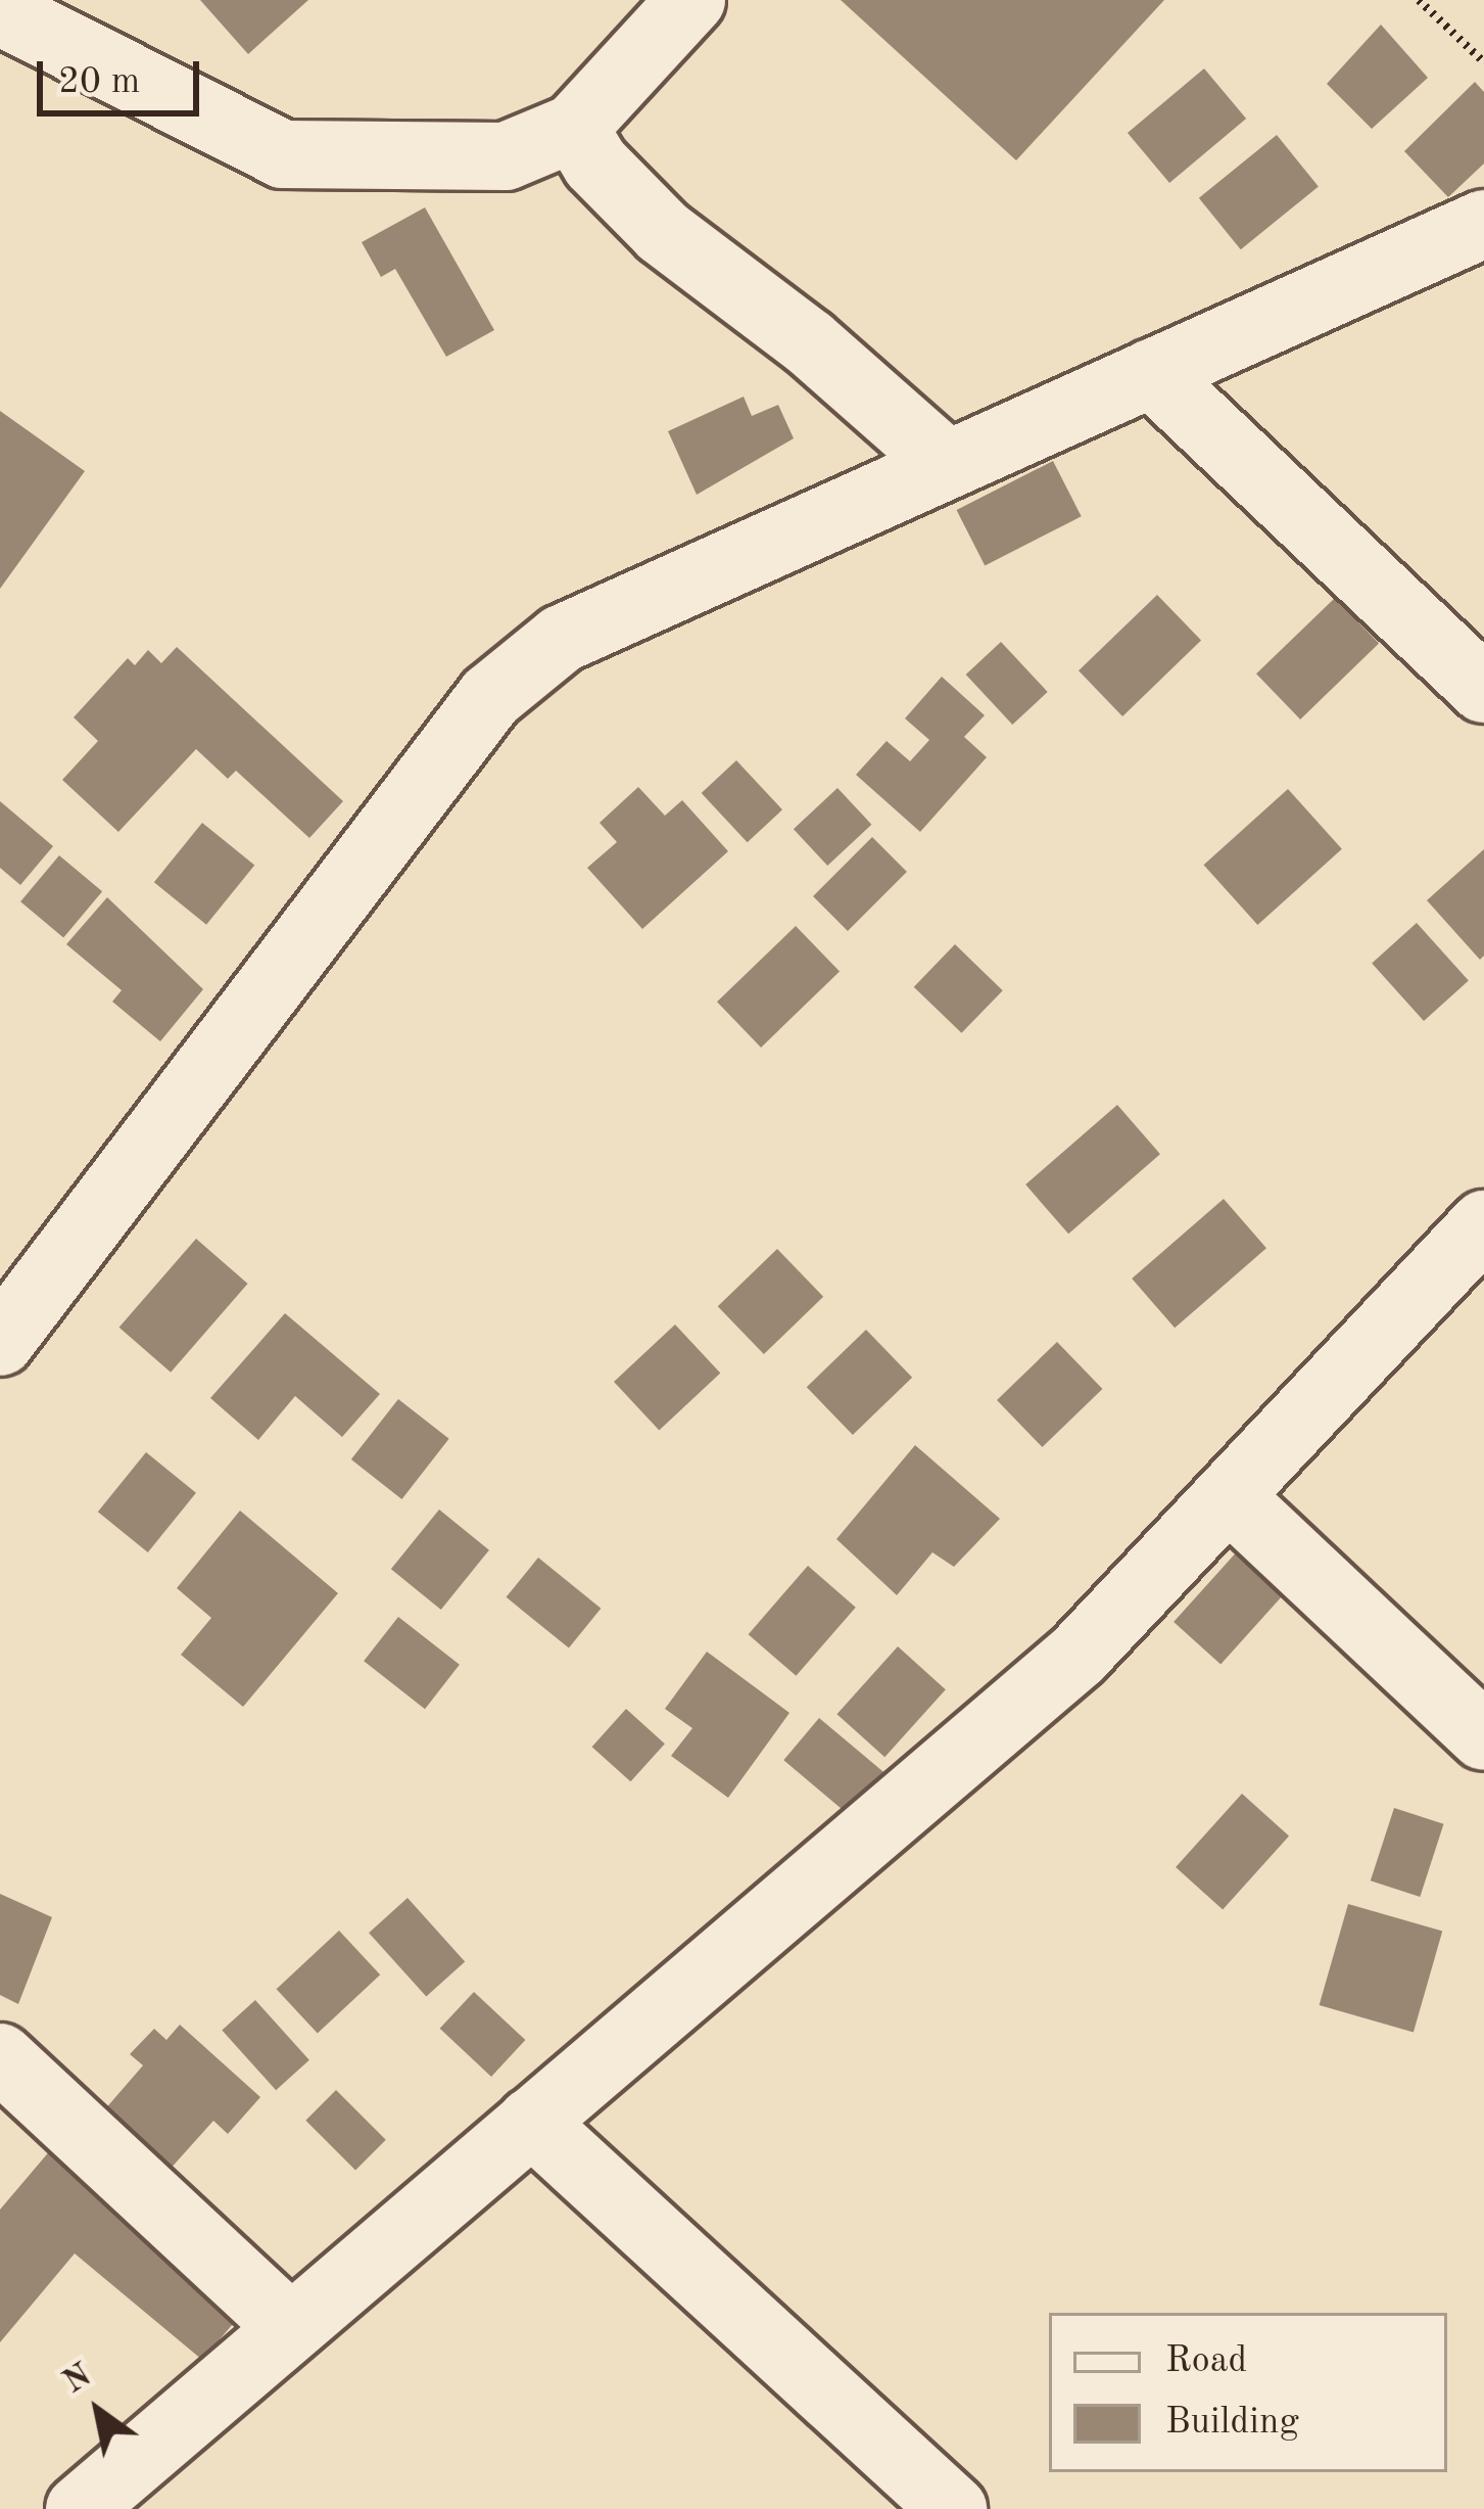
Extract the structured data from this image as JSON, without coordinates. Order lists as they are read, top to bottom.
{
  "legend": ["Road", "Building"],
  "scale_bar": "20 m",
  "north": "top left"
}
